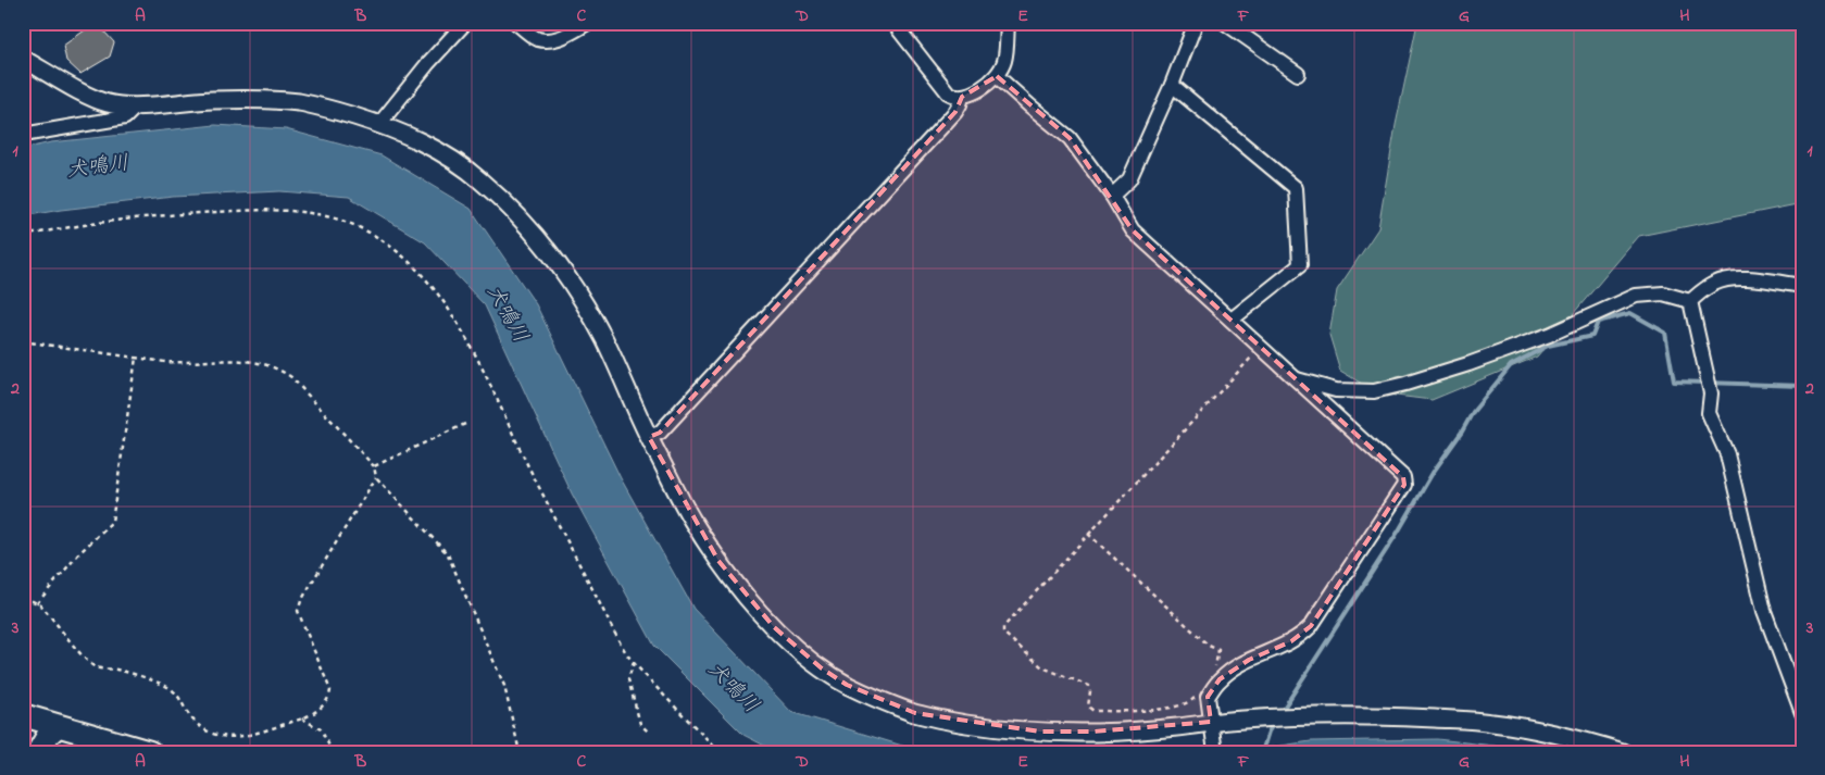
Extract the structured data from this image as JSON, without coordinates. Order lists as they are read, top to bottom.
{
  "water": ["犬鳴川"],
  "grid": {
    "columns": [
      "A",
      "B",
      "C",
      "D",
      "E",
      "F",
      "G",
      "H"
    ],
    "rows": ["1", "2", "3"]
  }
}
